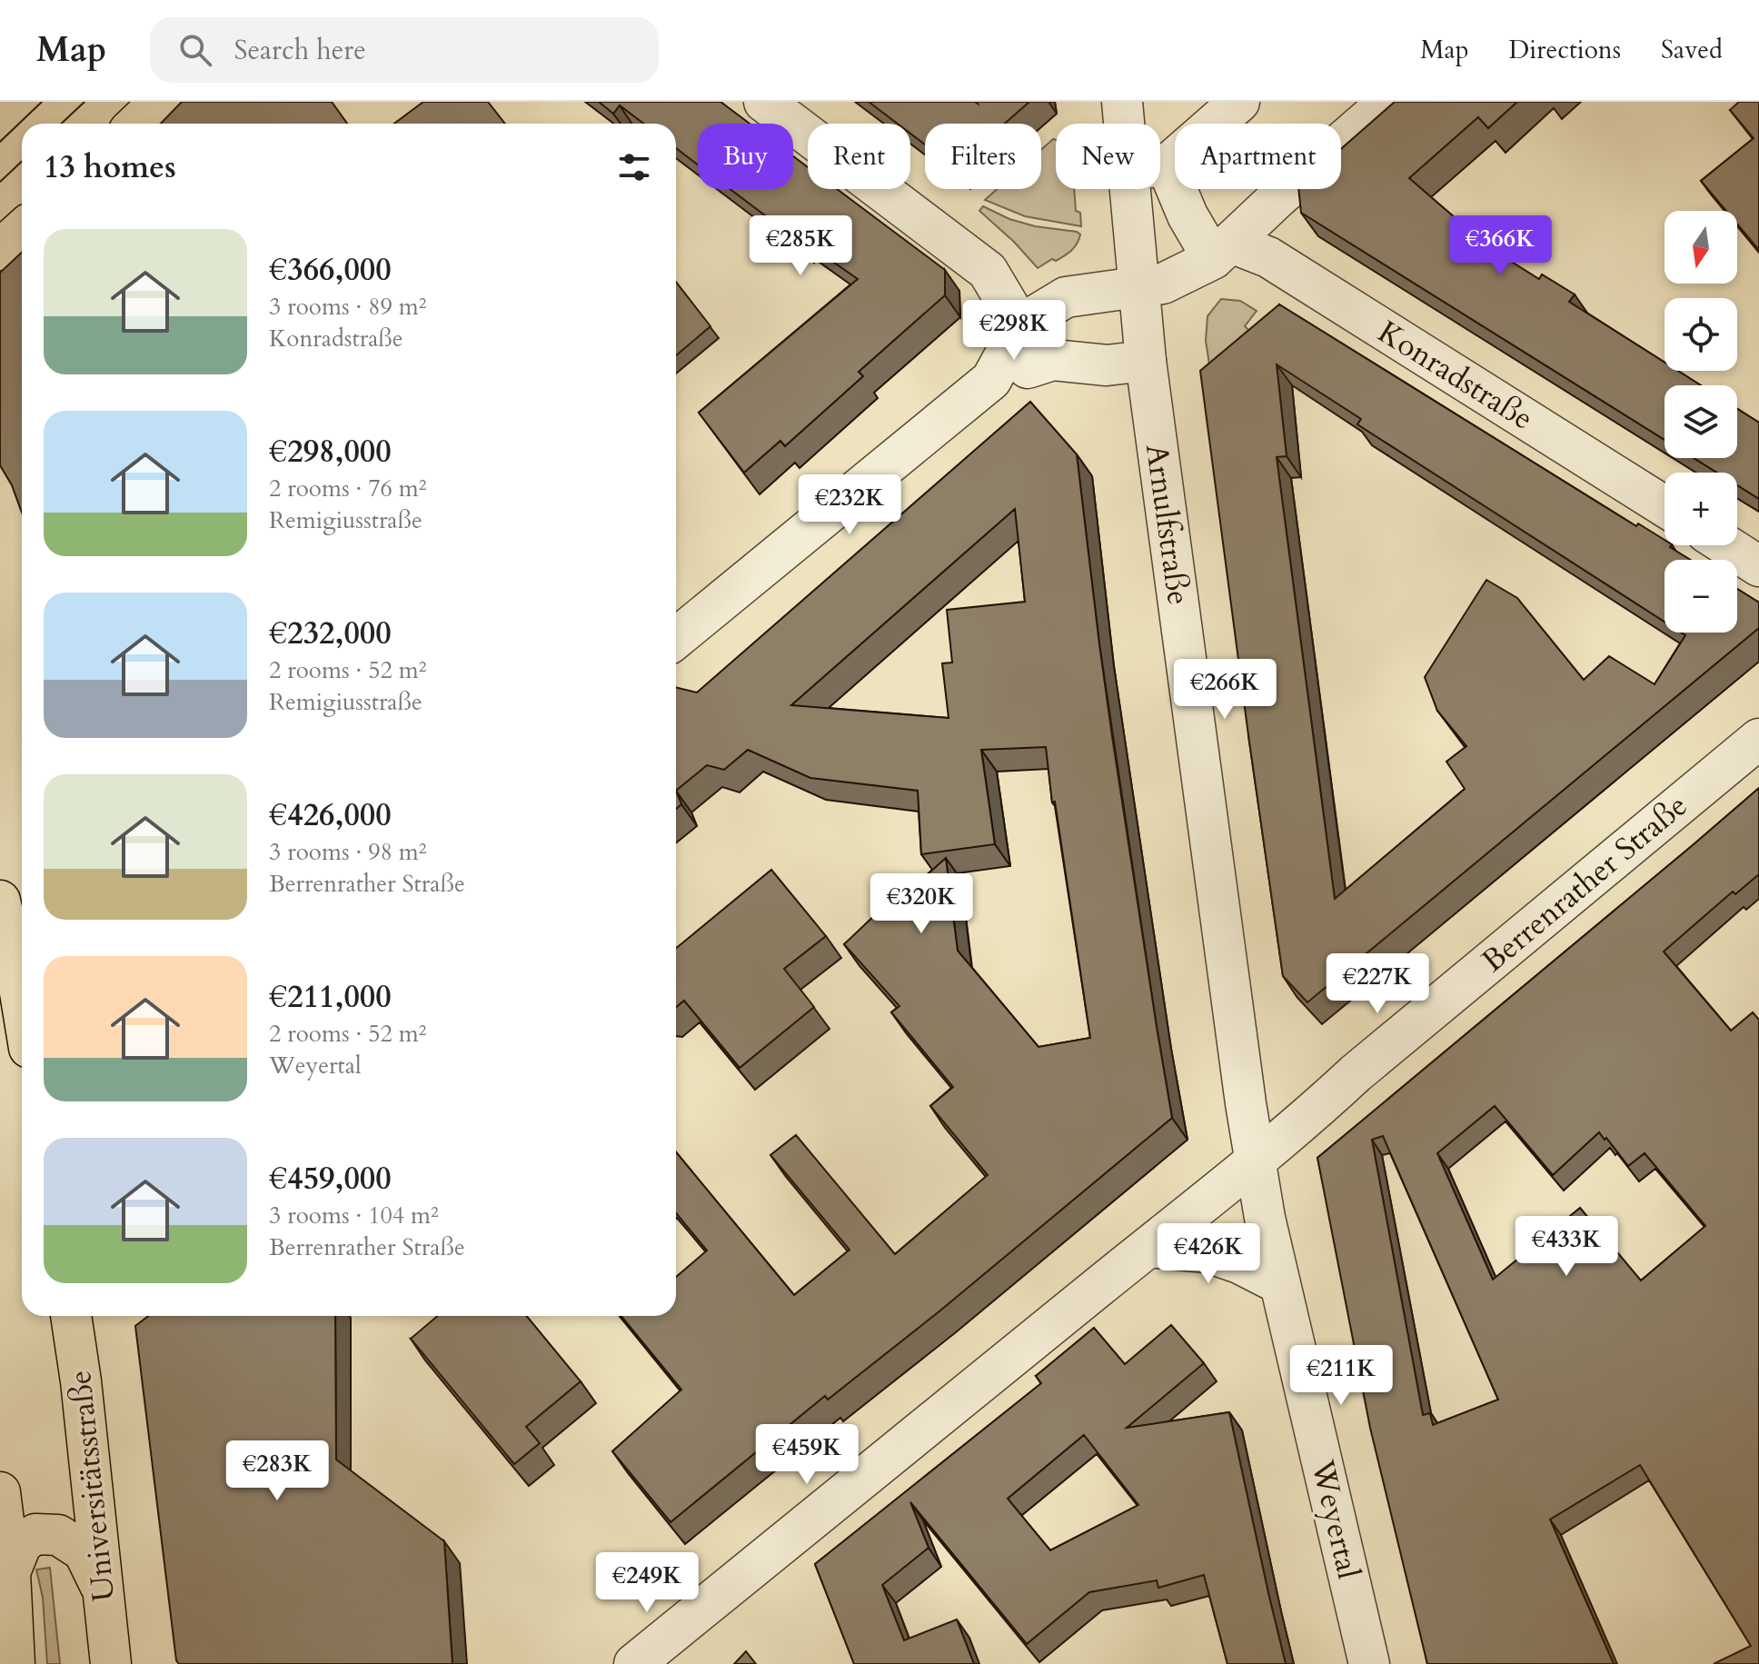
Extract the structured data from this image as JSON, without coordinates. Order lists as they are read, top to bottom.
{
  "streets": {
    "main road": ["Universitätsstraße"],
    "street": [
      "Konradstraße",
      "Arnulfstraße",
      "Berrenrather Straße",
      "Weyertal"
    ]
  },
  "crossings": [
    ["Arnulfstraße", "Berrenrather Straße"],
    ["Arnulfstraße", "Weyertal"],
    ["Berrenrather Straße", "Weyertal"]
  ],
  "north": "bottom",
  "page": {
    "header": "Map",
    "search": "Search here",
    "nav": ["Map", "Directions", "Saved"],
    "chip": [
      "Buy",
      "Rent",
      "Filters",
      "New",
      "Apartment"
    ],
    "heading": "13 homes",
    "map_buttons": ["+", "−"],
    "list": [
      {
        "name": "€366,000",
        "note": "3 rooms · 89 m² · Konradstraße"
      },
      {
        "name": "€298,000",
        "note": "2 rooms · 76 m² · Remigiusstraße"
      },
      {
        "name": "€232,000",
        "note": "2 rooms · 52 m² · Remigiusstraße"
      },
      {
        "name": "€426,000",
        "note": "3 rooms · 98 m² · Berrenrather Straße"
      },
      {
        "name": "€211,000",
        "note": "2 rooms · 52 m² · Weyertal"
      },
      {
        "name": "€459,000",
        "note": "3 rooms · 104 m² · Berrenrather Straße"
      }
    ],
    "price": [
      "€285K",
      "€366K",
      "€298K",
      "€232K",
      "€266K",
      "€320K",
      "€227K",
      "€433K",
      "€426K",
      "€211K",
      "€459K",
      "€283K",
      "€249K"
    ]
  }
}
